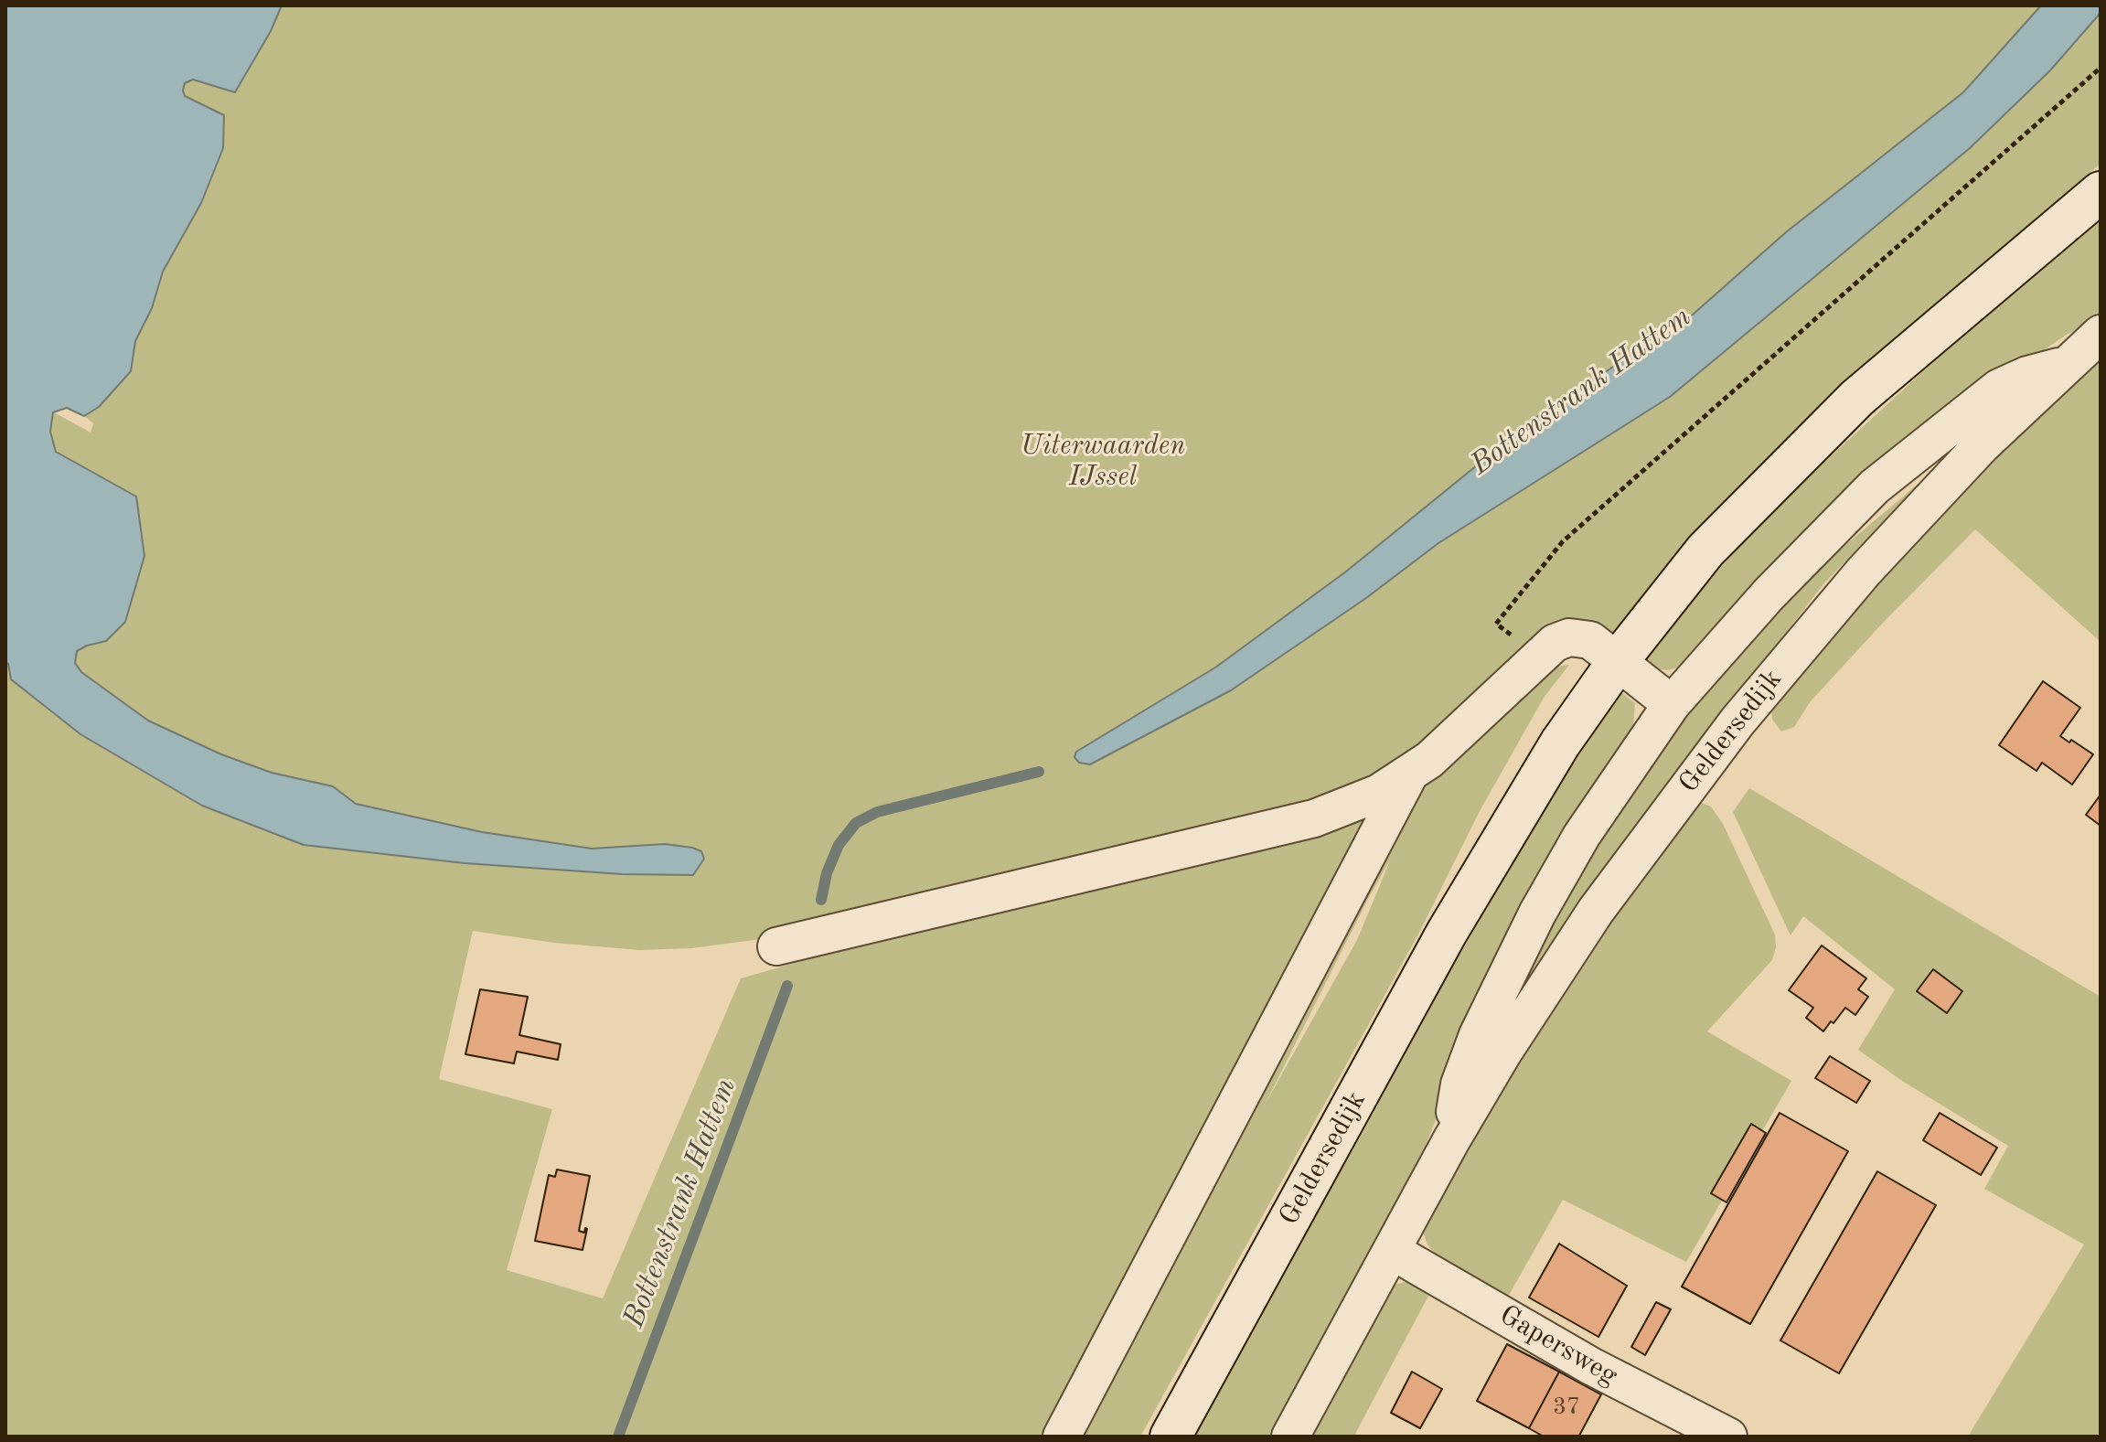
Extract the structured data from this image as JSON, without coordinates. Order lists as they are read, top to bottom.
{
  "streets": {
    "main road": ["Geldersedijk"],
    "street": ["Gapersweg"]
  },
  "crossings": [
    ["Geldersedijk", "Gapersweg"]
  ],
  "water": ["Bottenstrank Hattem"],
  "parks": ["Uiterwaarden IJssel"],
  "house_numbers": ["37"]
}
